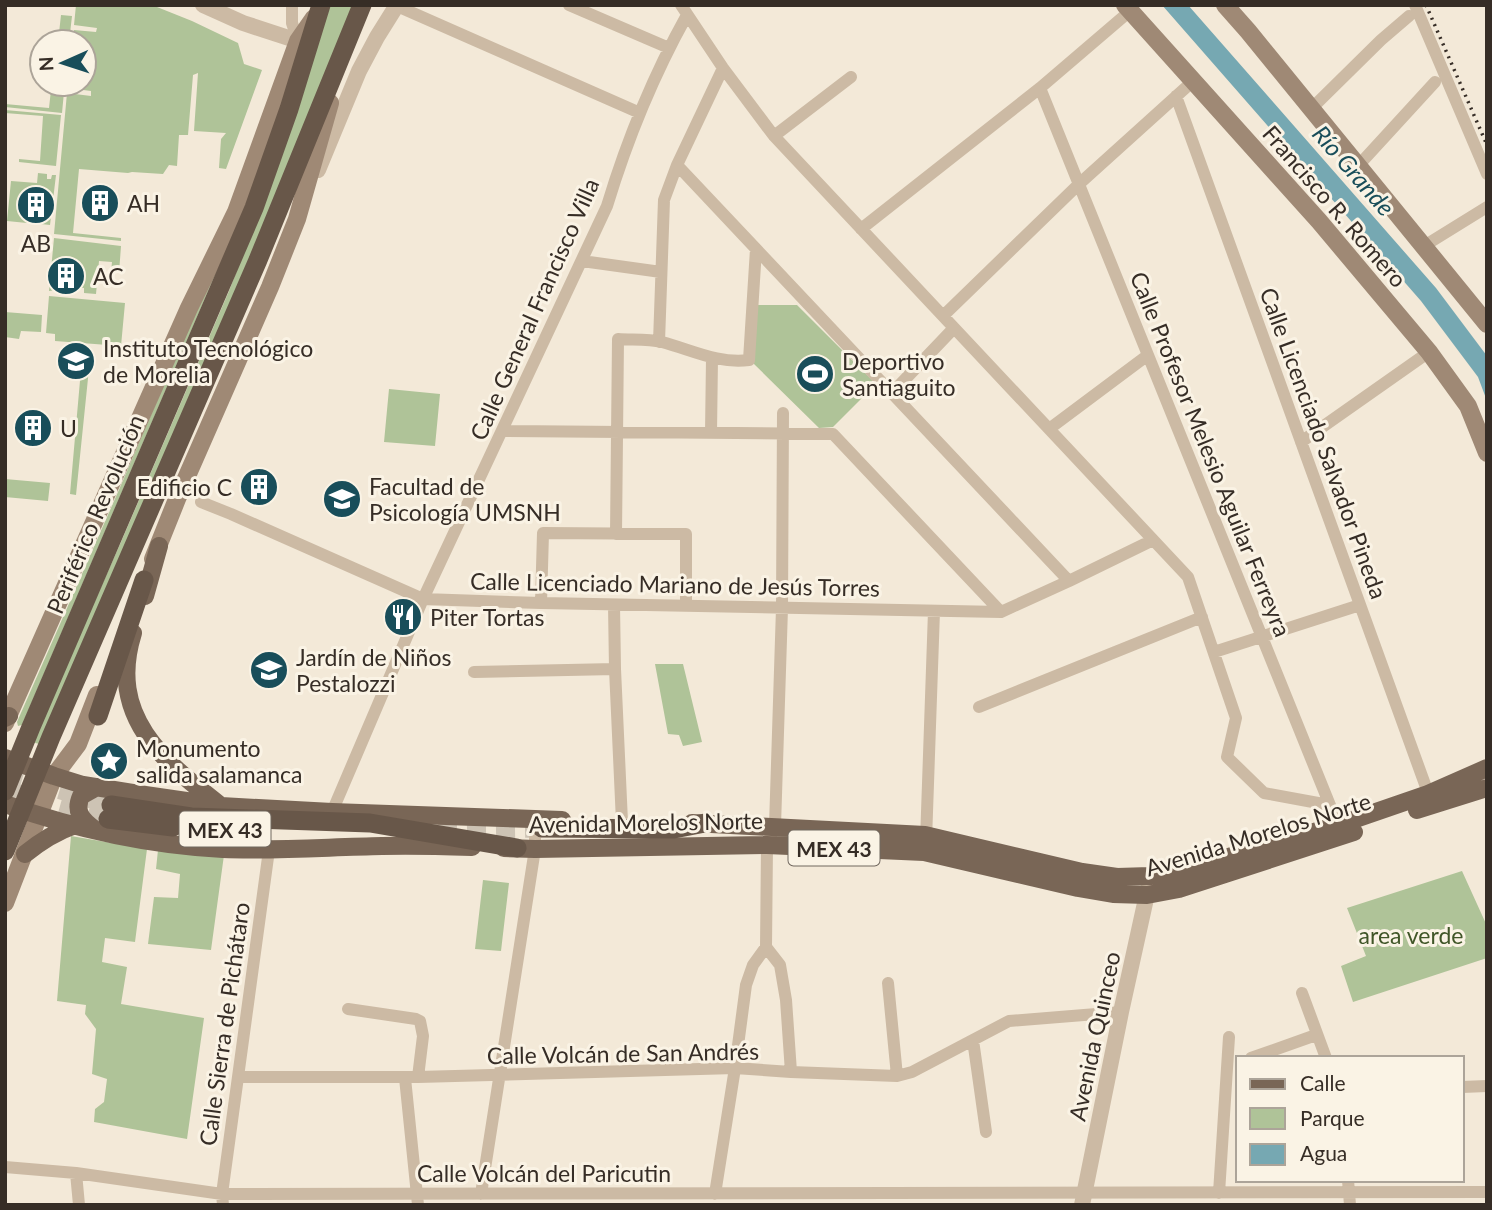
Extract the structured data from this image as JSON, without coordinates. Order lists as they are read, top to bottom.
{
  "streets": {
    "highway": ["Periférico Revolución", "MEX 43"],
    "main road": ["Francisco R. Romero", "Avenida Morelos Norte"],
    "street": [
      "Calle General Francisco Villa",
      "Calle Licenciado Salvador Pineda",
      "Calle Profesor Melesio Aguilar Ferreyra",
      "Calle Licenciado Mariano de Jesús Torres",
      "Calle Sierra de Pichátaro",
      "Avenida Quinceo",
      "Calle Volcán de San Andrés",
      "Calle Volcán del Paricutin"
    ]
  },
  "crossings": [
    ["Calle General Francisco Villa", "Calle Licenciado Mariano de Jesús Torres"],
    ["Calle General Francisco Villa", "Avenida Morelos Norte"],
    ["Calle Licenciado Salvador Pineda", "Avenida Morelos Norte"],
    ["Calle Profesor Melesio Aguilar Ferreyra", "Avenida Morelos Norte"],
    ["Periférico Revolución", "Avenida Morelos Norte"],
    ["Avenida Morelos Norte", "MEX 43"],
    ["Avenida Morelos Norte", "Calle Sierra de Pichátaro"],
    ["Avenida Morelos Norte", "Avenida Quinceo"],
    ["Calle Sierra de Pichátaro", "Calle Volcán de San Andrés"],
    ["Calle Sierra de Pichátaro", "Calle Volcán del Paricutin"],
    ["Avenida Quinceo", "Calle Volcán de San Andrés"],
    ["Avenida Quinceo", "Calle Volcán del Paricutin"]
  ],
  "water": ["Río Grande"],
  "parks": ["area verde"],
  "places": {
    "building": [
      "AH",
      "AB",
      "AC",
      "U",
      "Edificio C"
    ],
    "school or university": ["Instituto Tecnológico de Morelia", "Facultad de Psicología UMSNH", "Jardín de Niños Pestalozzi"],
    "sports": ["Deportivo Santiaguito"],
    "restaurant": ["Piter Tortas"],
    "place": ["Monumento salida salamanca"]
  },
  "legend": ["Calle", "Parque", "Agua"],
  "north": "left"
}
